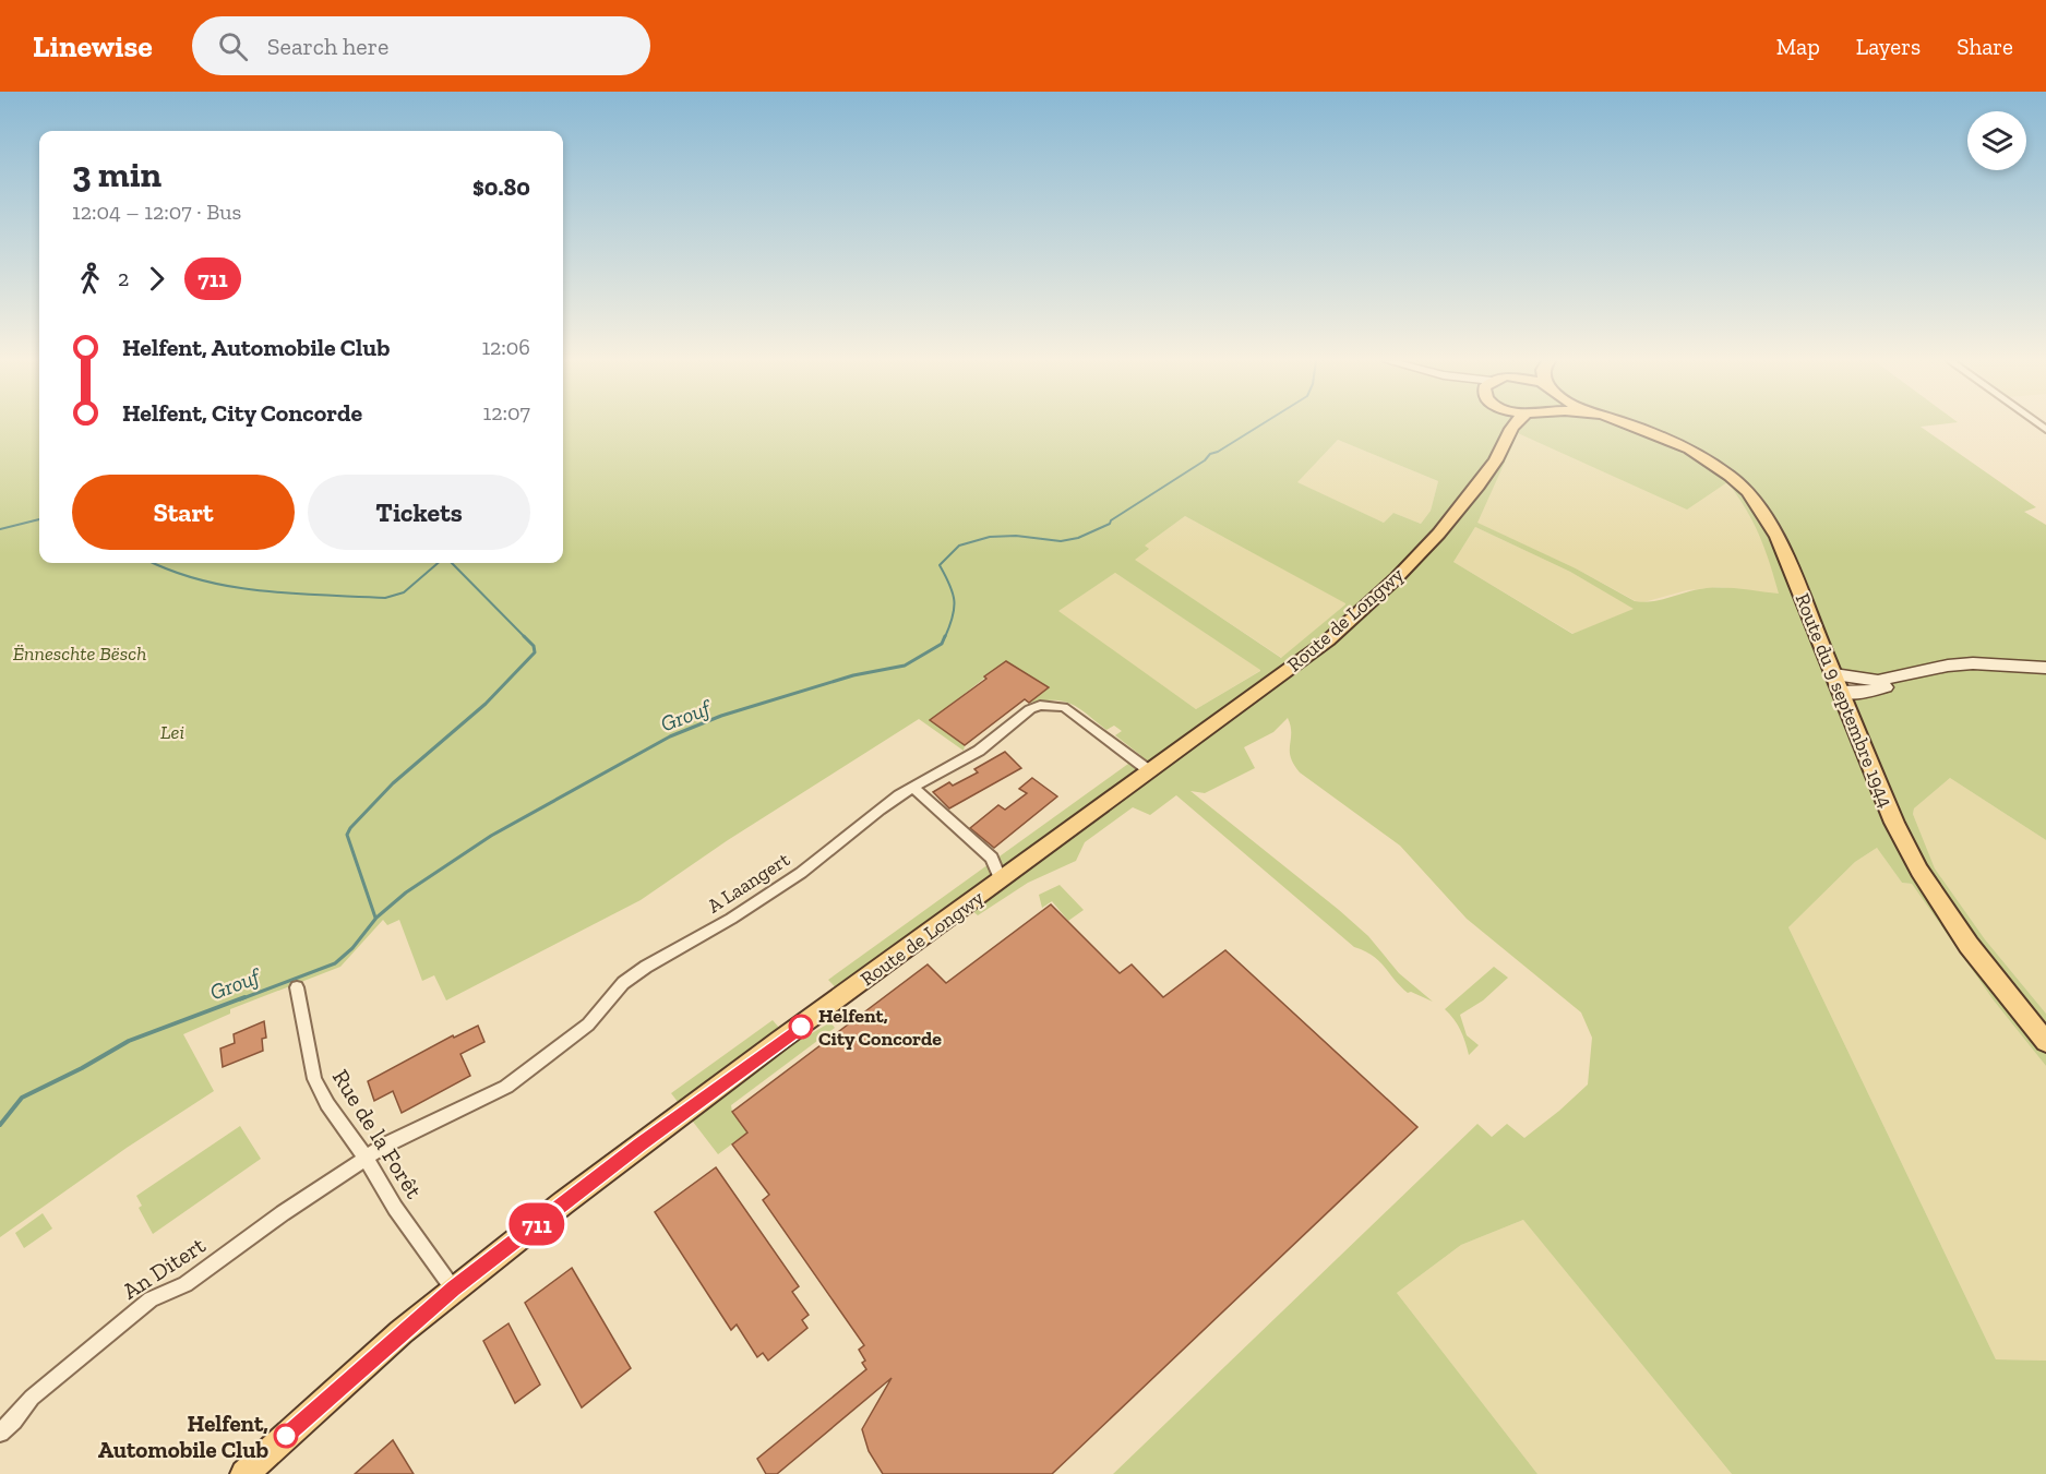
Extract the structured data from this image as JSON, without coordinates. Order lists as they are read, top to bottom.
{
  "streets": {
    "main road": ["Route de Longwy", "Route du 9 septembre 1944"],
    "street": ["A Laangert", "Rue de la Forêt", "An Ditert"]
  },
  "crossings": [
    ["Route de Longwy", "A Laangert"],
    ["Route de Longwy", "Rue de la Forêt"],
    ["A Laangert", "Rue de la Forêt"],
    ["A Laangert", "An Ditert"],
    ["Rue de la Forêt", "An Ditert"]
  ],
  "water": ["Grouf"],
  "parks": ["Ënneschte Bësch", "Lei"],
  "places": ["Helfent, City Concorde", "Helfent, Automobile Club"],
  "lines": ["bus line 711"],
  "page": {
    "header": "Linewise",
    "search": "Search here",
    "nav": ["Map", "Layers", "Share"],
    "on_map": "711",
    "heading": ["3 min", "12:04 – 12:07 · Bus", "$0.80"],
    "legs": ["2", "711"],
    "list": [
      {
        "name": "Helfent, Automobile Club",
        "value": "12:06"
      },
      {
        "name": "Helfent, City Concorde",
        "value": "12:07"
      }
    ],
    "buttons": ["Start", "Tickets"]
  }
}
